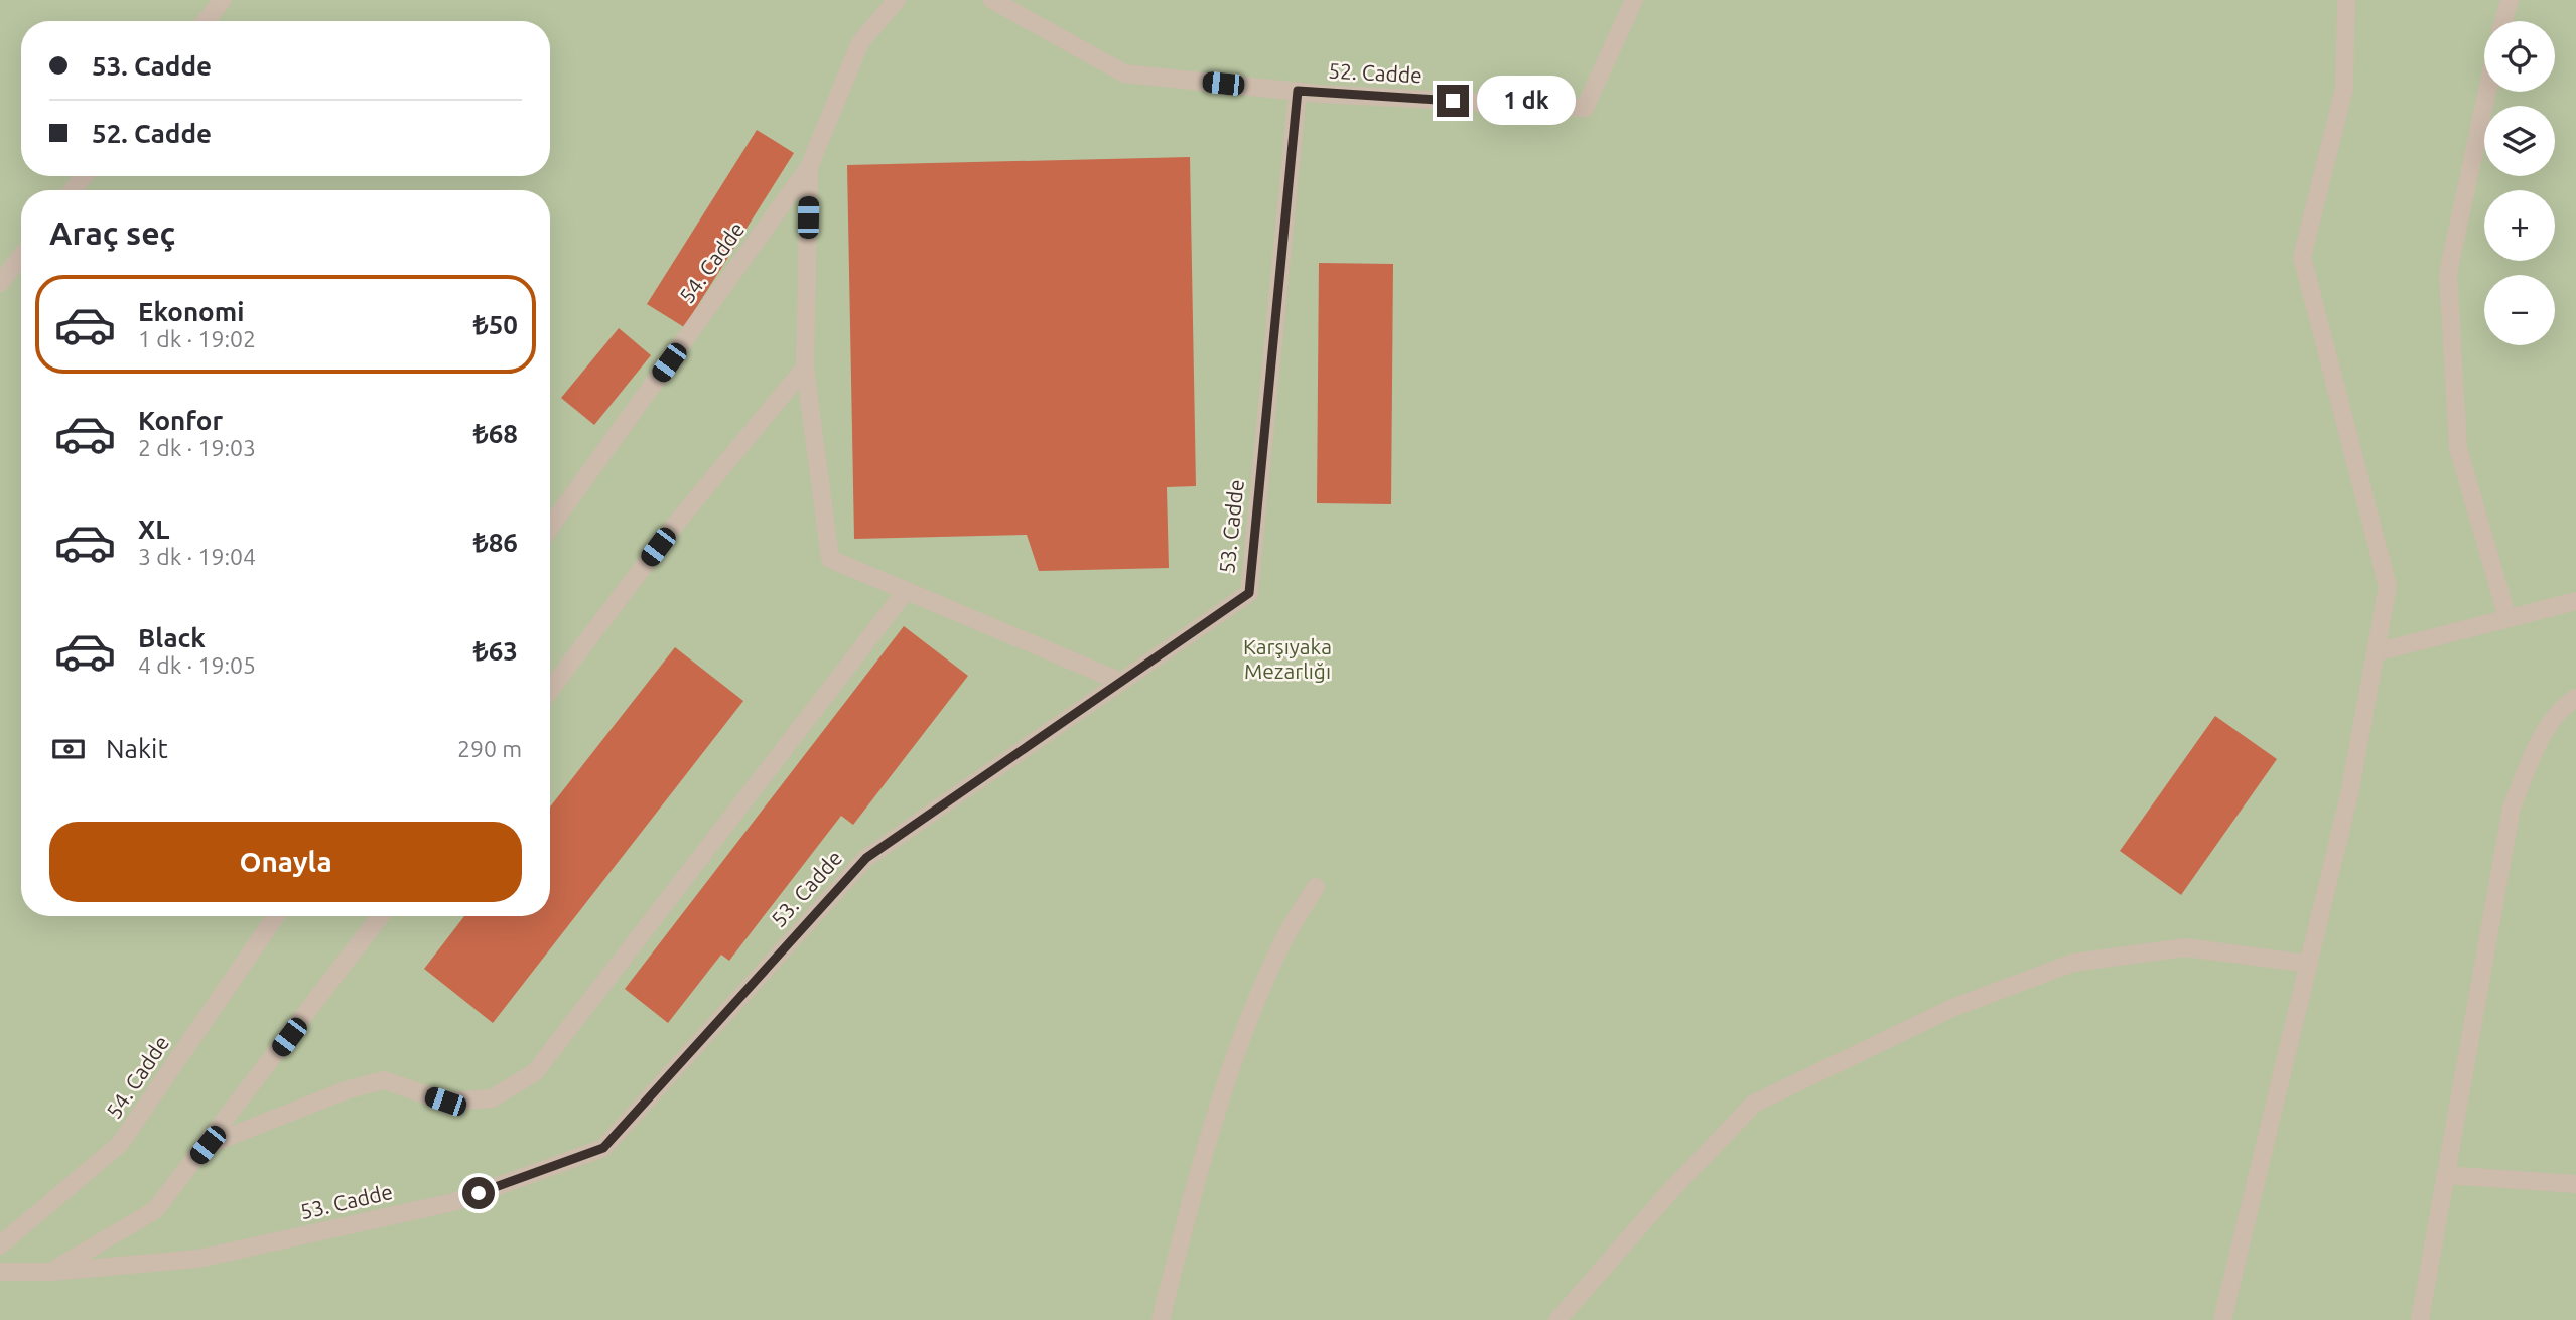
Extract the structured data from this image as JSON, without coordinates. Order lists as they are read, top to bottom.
{
  "streets": {
    "lane": ["52. Cadde", "54. Cadde", "53. Cadde"]
  },
  "crossings": [
    ["52. Cadde", "53. Cadde"]
  ],
  "parks": ["Karşıyaka Mezarlığı"],
  "page": {
    "map_buttons": ["+", "−"],
    "banner": ["53. Cadde", "52. Cadde"],
    "bubble": "1 dk",
    "heading": "Araç seç",
    "list": [
      {
        "name": "Ekonomi",
        "note": "1 dk · 19:02",
        "value": "₺50"
      },
      {
        "name": "Konfor",
        "note": "2 dk · 19:03",
        "value": "₺68"
      },
      {
        "name": "XL",
        "note": "3 dk · 19:04",
        "value": "₺86"
      },
      {
        "name": "Black",
        "note": "4 dk · 19:05",
        "value": "₺63"
      }
    ],
    "pay": ["Nakit", "290 m"],
    "buttons": "Onayla"
  }
}
